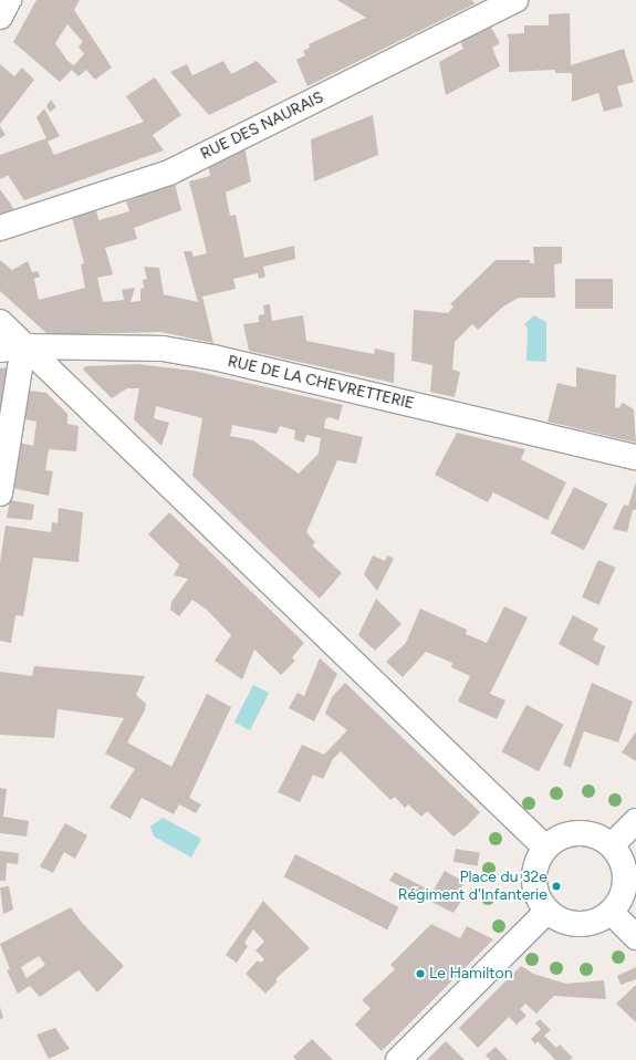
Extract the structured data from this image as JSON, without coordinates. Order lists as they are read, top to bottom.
{
  "streets": {
    "street": ["RUE DES NAURAIS", "RUE DE LA CHEVRETTERIE"]
  },
  "places": ["Place du 32e Régiment d'Infanterie", "Le Hamilton"]
}
